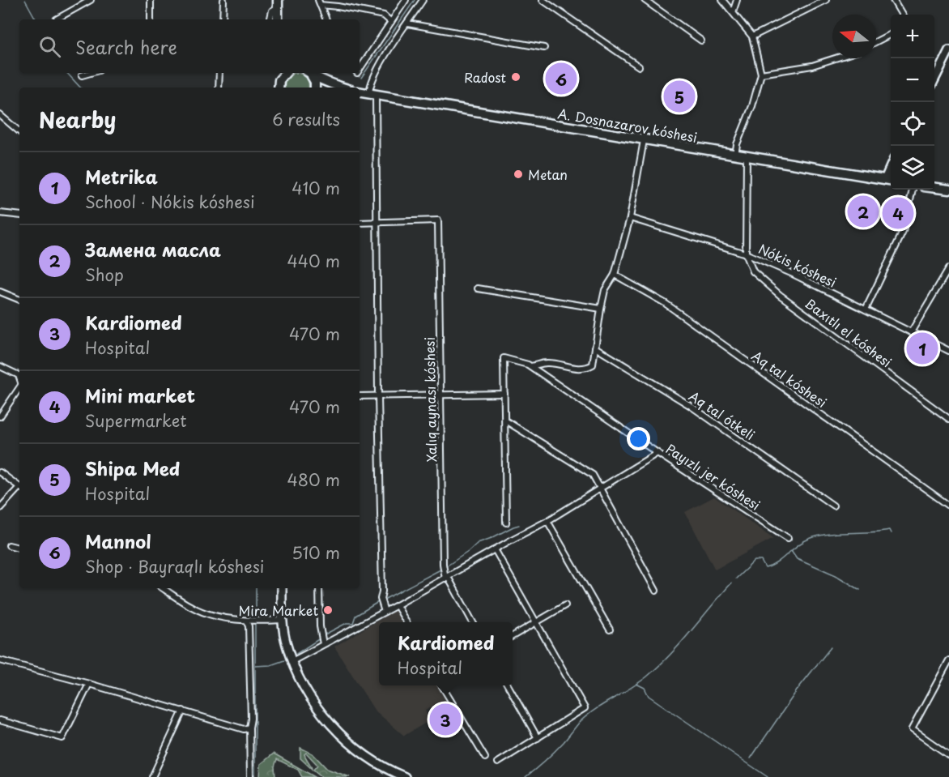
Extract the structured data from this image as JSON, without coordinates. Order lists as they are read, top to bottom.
{
  "streets": {
    "main road": ["A. Dosnazarov kóshesi"],
    "street": [
      "Nókis kóshesi",
      "Baxıtlı el kóshesi",
      "Aq tal kóshesi",
      "Xalıq aynası kóshesi",
      "Aq tal ótkeli",
      "Payızlı jer kóshesi"
    ]
  },
  "crossings": [
    ["Nókis kóshesi", "Baxıtlı el kóshesi"]
  ],
  "places": ["Radost", "Metan", "Mira Market"],
  "north": "left",
  "page": {
    "map_buttons": ["+", "−"],
    "search": "Search here",
    "pins": [
      "6",
      "5",
      "2",
      "4",
      "1",
      "3"
    ],
    "heading": ["Nearby", "6 results"],
    "list": [
      {
        "mark": "1",
        "name": "Metrika",
        "note": "School · Nókis kóshesi",
        "value": "410 m"
      },
      {
        "mark": "2",
        "name": "Замена масла",
        "note": "Shop",
        "value": "440 m"
      },
      {
        "mark": "3",
        "name": "Kardiomed",
        "note": "Hospital",
        "value": "470 m"
      },
      {
        "mark": "4",
        "name": "Mini market",
        "note": "Supermarket",
        "value": "470 m"
      },
      {
        "mark": "5",
        "name": "Shipa Med",
        "note": "Hospital",
        "value": "480 m"
      },
      {
        "mark": "6",
        "name": "Mannol",
        "note": "Shop · Bayraqlı kóshesi",
        "value": "510 m"
      }
    ],
    "popup": ["Kardiomed", "Hospital"]
  }
}
